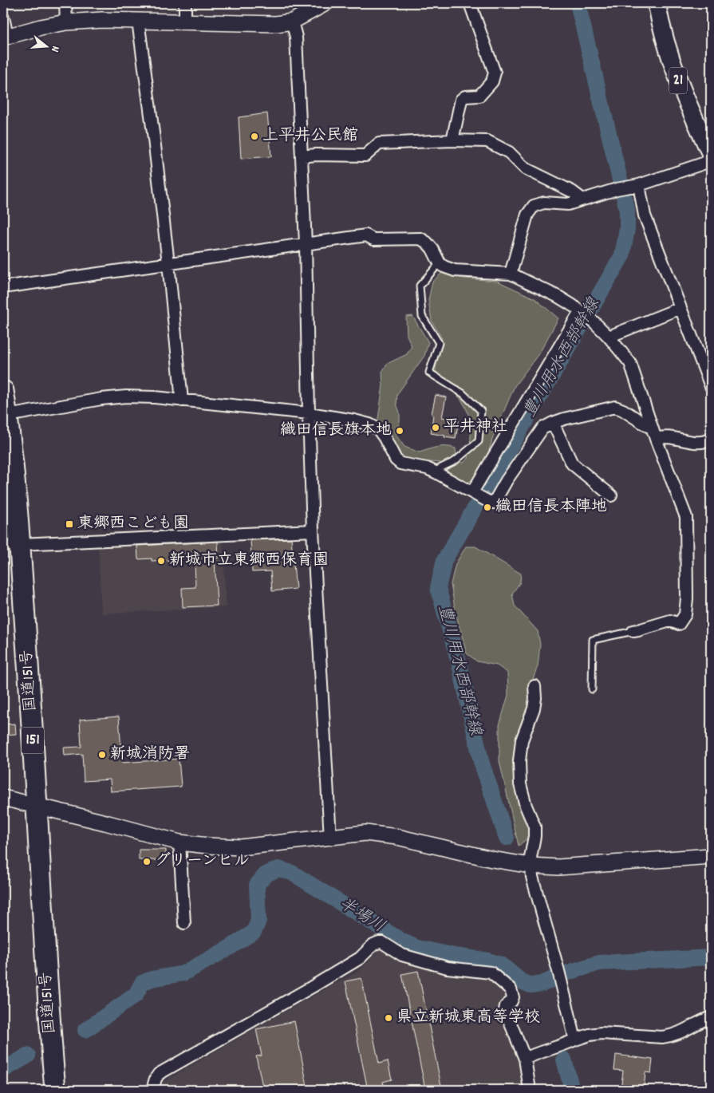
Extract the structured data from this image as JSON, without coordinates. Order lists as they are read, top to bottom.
{
  "streets": {
    "highway": ["国道151号", "151"],
    "main road": ["21"]
  },
  "water": ["豊川用水西部幹線", "半場川"],
  "places": {
    "other": [
      "上平井公民館",
      "平井神社",
      "織田信長旗本地",
      "織田信長本陣地",
      "新城市立東郷西保育園",
      "新城消防署",
      "グリーンヒル",
      "県立新城東高等学校"
    ],
    "transit": ["東郷西こども園"]
  },
  "north": "right"
}
